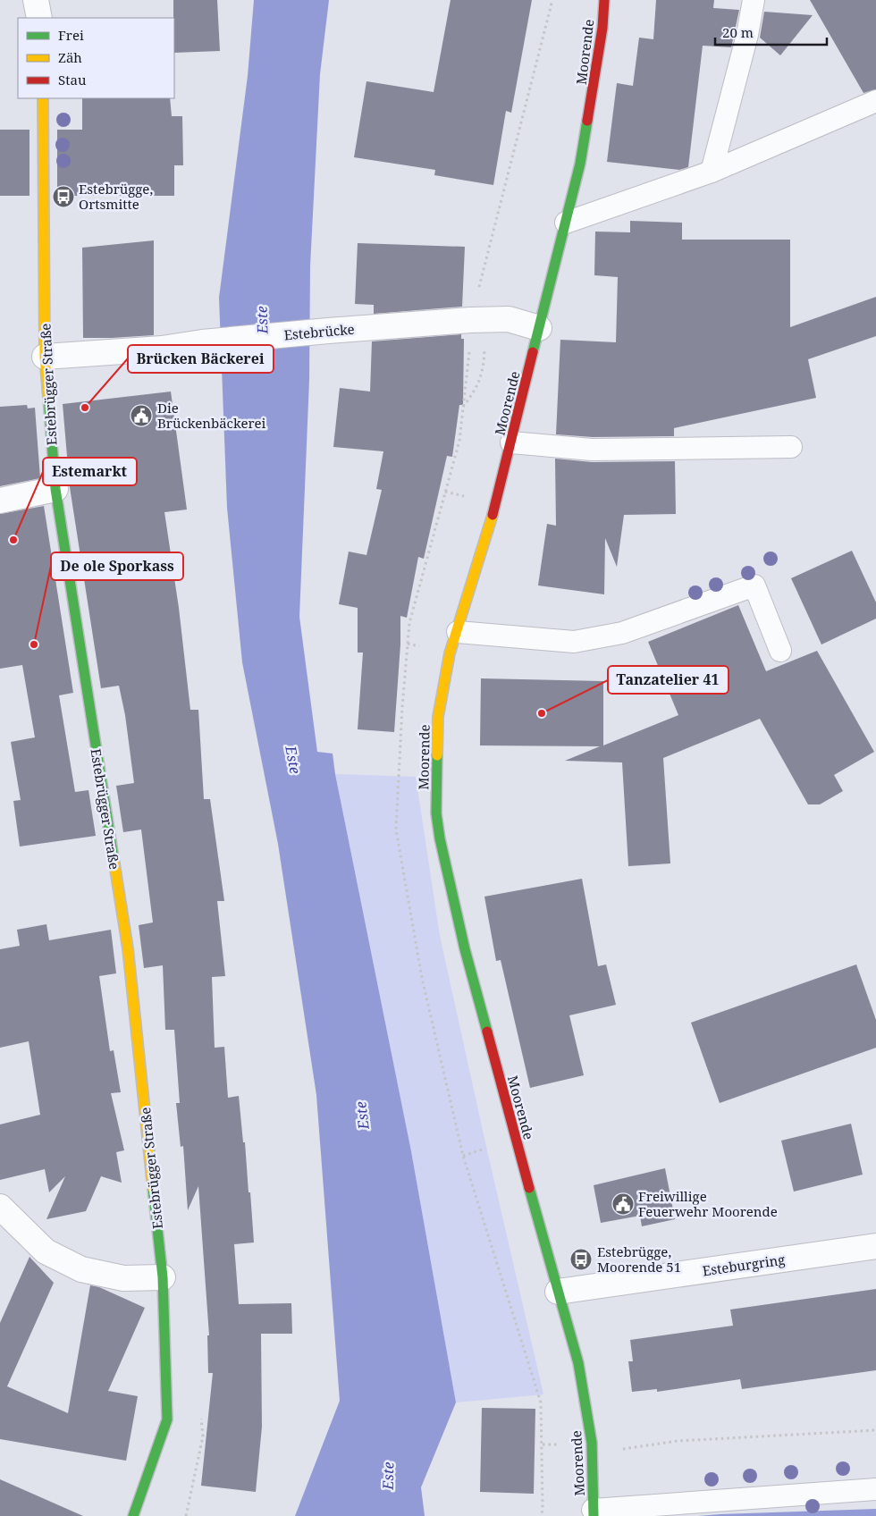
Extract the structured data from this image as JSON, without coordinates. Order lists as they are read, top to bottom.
{
  "streets": {
    "street": [
      "Moorende",
      "Estebrücke",
      "Estebrügger Straße",
      "Esteburgring"
    ]
  },
  "crossings": [
    ["Moorende", "Estebrücke"],
    ["Moorende", "Esteburgring"],
    ["Estebrücke", "Estebrügger Straße"]
  ],
  "water": ["Este"],
  "places": {
    "bus stop": ["Estebrügge, Ortsmitte", "Estebrügge, Moorende 51"],
    "other": [
      "Brücken Bäckerei",
      "Estemarkt",
      "De ole Sporkass",
      "Tanzatelier 41"
    ],
    "public building": ["Die Brückenbäckerei", "Freiwillige Feuerwehr Moorende"]
  },
  "legend": ["Frei", "Zäh", "Stau"],
  "scale_bar": "20 m"
}
